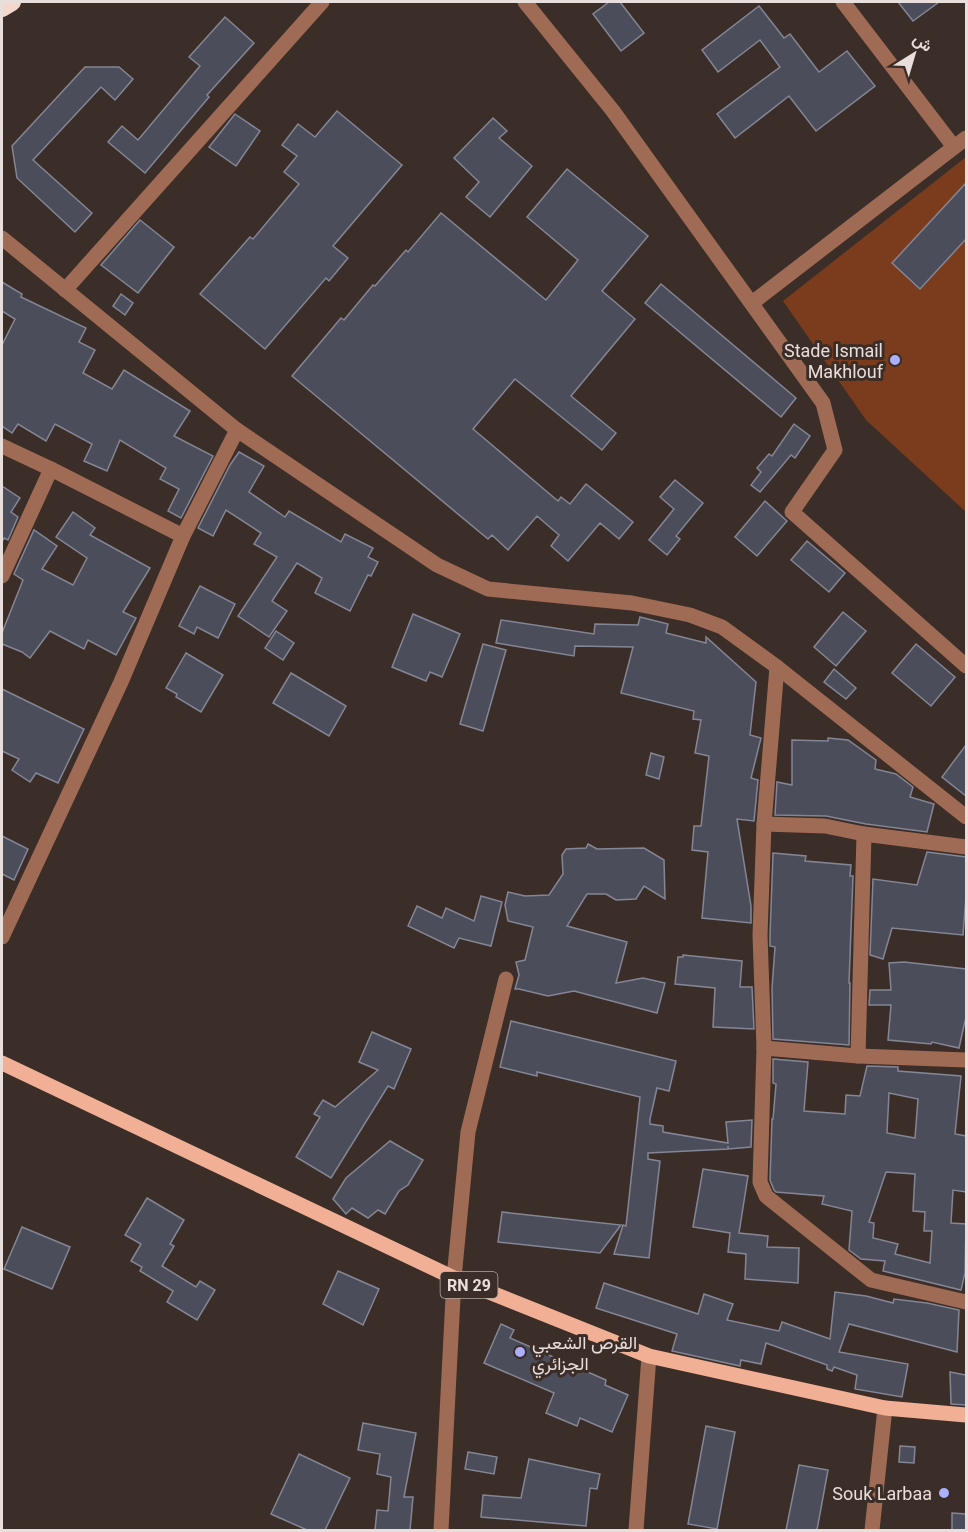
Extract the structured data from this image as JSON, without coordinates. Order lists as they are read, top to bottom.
{
  "streets": {
    "main road": ["RN 29"]
  },
  "places": ["Stade Ismail Makhlouf", "القرص الشعبي الجزائري", "Souk Larbaa"],
  "north": "top right"
}
